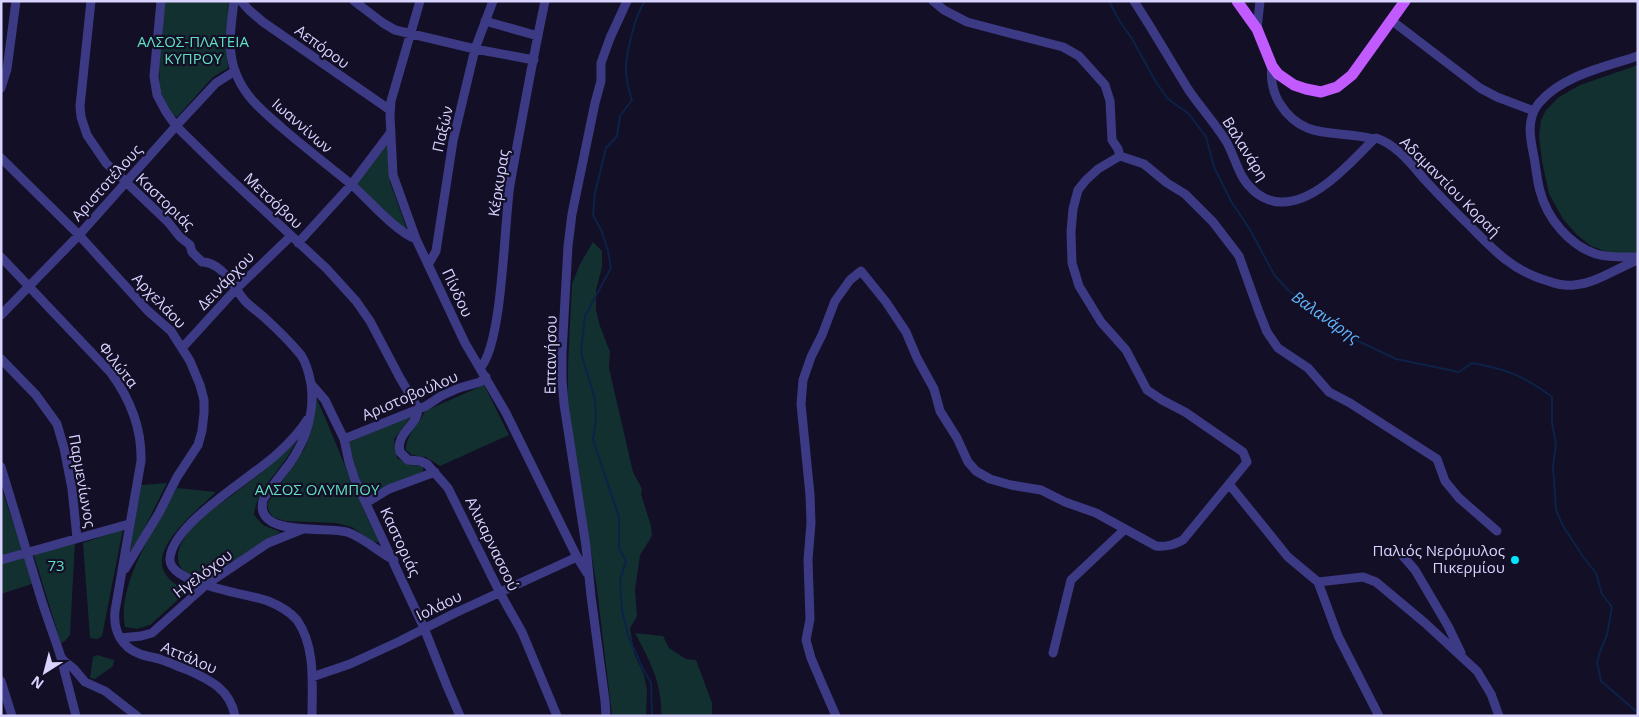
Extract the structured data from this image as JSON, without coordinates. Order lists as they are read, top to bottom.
{
  "streets": {
    "street": [
      "Αεπόρου",
      "Ιωαννίνων",
      "Παξών",
      "Βαλανάρη",
      "Αριστοτέλους",
      "Κέρκυρας",
      "Αδαμαντίου Κοραή",
      "Μετσόβου",
      "Καστοριάς",
      "Δεινάρχου",
      "Πίνδου",
      "Αρχελάου",
      "Επτανήσου",
      "Φιλώτα",
      "Αριστοβούλου",
      "Παρμενίωνος",
      "Αλικαρνασσού",
      "Ηγελόχου",
      "Ιολάου",
      "Αττάλου"
    ]
  },
  "crossings": [
    ["Αεπόρου", "Πίνδου"],
    ["Ιωαννίνων", "Αριστοτέλους"],
    ["Ιωαννίνων", "Πίνδου"],
    ["Παξών", "Πίνδου"],
    ["Βαλανάρη", "Αδαμαντίου Κοραή"],
    ["Αριστοτέλους", "Μετσόβου"],
    ["Αριστοτέλους", "Καστοριάς"],
    ["Αριστοτέλους", "Αρχελάου"],
    ["Αριστοτέλους", "Φιλώτα"],
    ["Κέρκυρας", "Πίνδου"],
    ["Μετσόβου", "Δεινάρχου"],
    ["Μετσόβου", "Αριστοβούλου"],
    ["Μετσόβου", "Αλικαρνασσού"],
    ["Καστοριάς", "Δεινάρχου"],
    ["Καστοριάς", "Αριστοβούλου"],
    ["Καστοριάς", "Ηγελόχου"],
    ["Καστοριάς", "Ιολάου"],
    ["Δεινάρχου", "Αρχελάου"],
    ["Πίνδου", "Επτανήσου"],
    ["Πίνδου", "Αριστοβούλου"],
    ["Πίνδου", "Ιολάου"],
    ["Αρχελάου", "Φιλώτα"],
    ["Φιλώτα", "Ηγελόχου"],
    ["Φιλώτα", "Αττάλου"],
    ["Αριστοβούλου", "Αλικαρνασσού"],
    ["Αλικαρνασσού", "Ιολάου"],
    ["Ηγελόχου", "Αττάλου"]
  ],
  "water": ["Βαλανάρης"],
  "parks": ["ΑΛΣΟΣ-ΠΛΑΤΕΙΑ ΚΥΠΡΟΥ", "ΑΛΣΟΣ ΟΛΥΜΠΟΥ", "73"],
  "places": ["Παλιός Νερόμυλος Πικερμίου"],
  "north": "bottom left"
}
